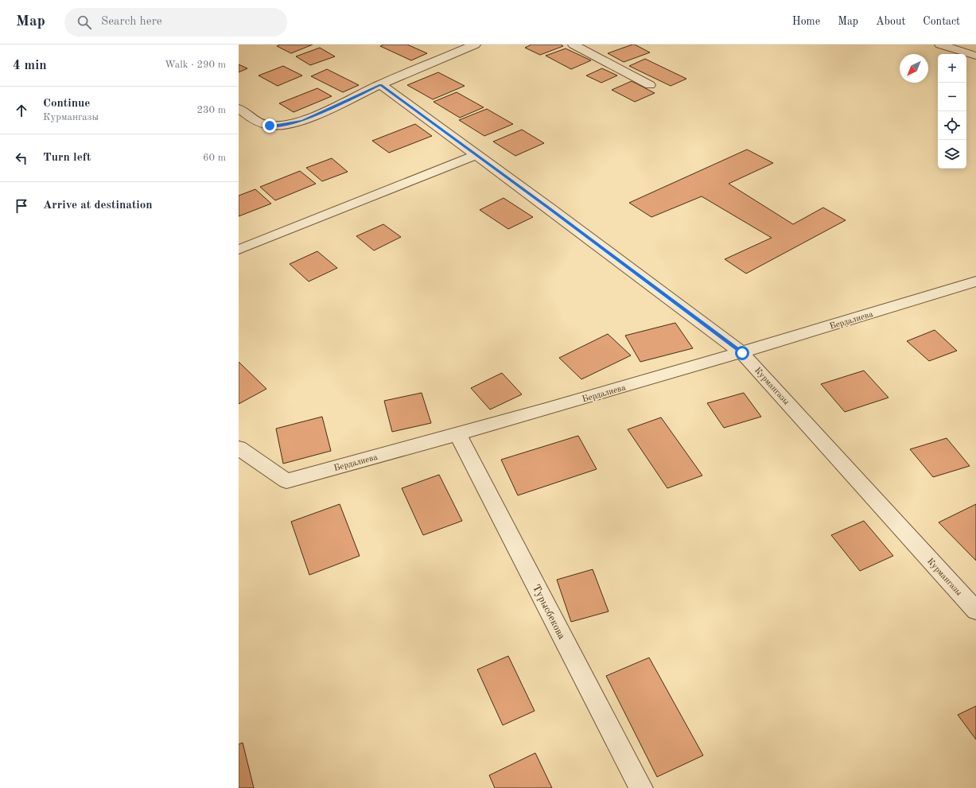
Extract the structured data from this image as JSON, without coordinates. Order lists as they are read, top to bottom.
{
  "streets": {
    "street": ["Бердалиева", "Курмангазы", "Турысбекова"]
  },
  "crossings": [
    ["Бердалиева", "Курмангазы"],
    ["Бердалиева", "Турысбекова"]
  ],
  "north": "bottom left",
  "page": {
    "header": "Map",
    "search": "Search here",
    "nav": [
      "Home",
      "Map",
      "About",
      "Contact"
    ],
    "heading": ["4 min", "Walk · 290 m"],
    "map_buttons": ["+", "−"],
    "list": [
      ["Continue", "Курмангазы", "230 m"],
      ["Turn left", "60 m"],
      "Arrive at destination"
    ]
  }
}
